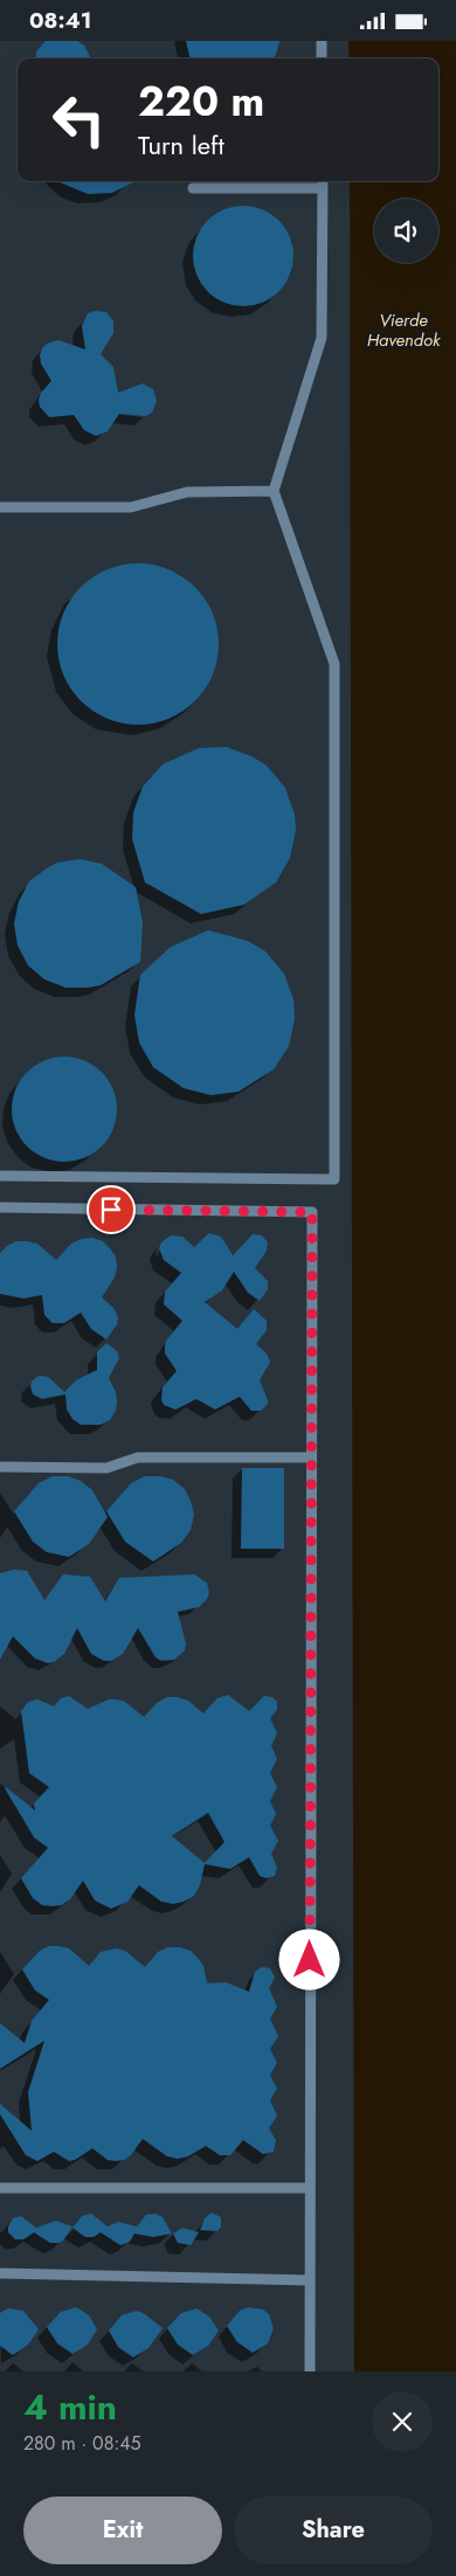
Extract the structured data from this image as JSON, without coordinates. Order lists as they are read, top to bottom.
{
  "water": ["Vierde Havendok"],
  "page": {
    "status": "08:41",
    "turn": ["220 m", "Turn left"],
    "heading": ["4 min", "280 m · 08:45"],
    "buttons": ["Exit", "Share"]
  }
}
